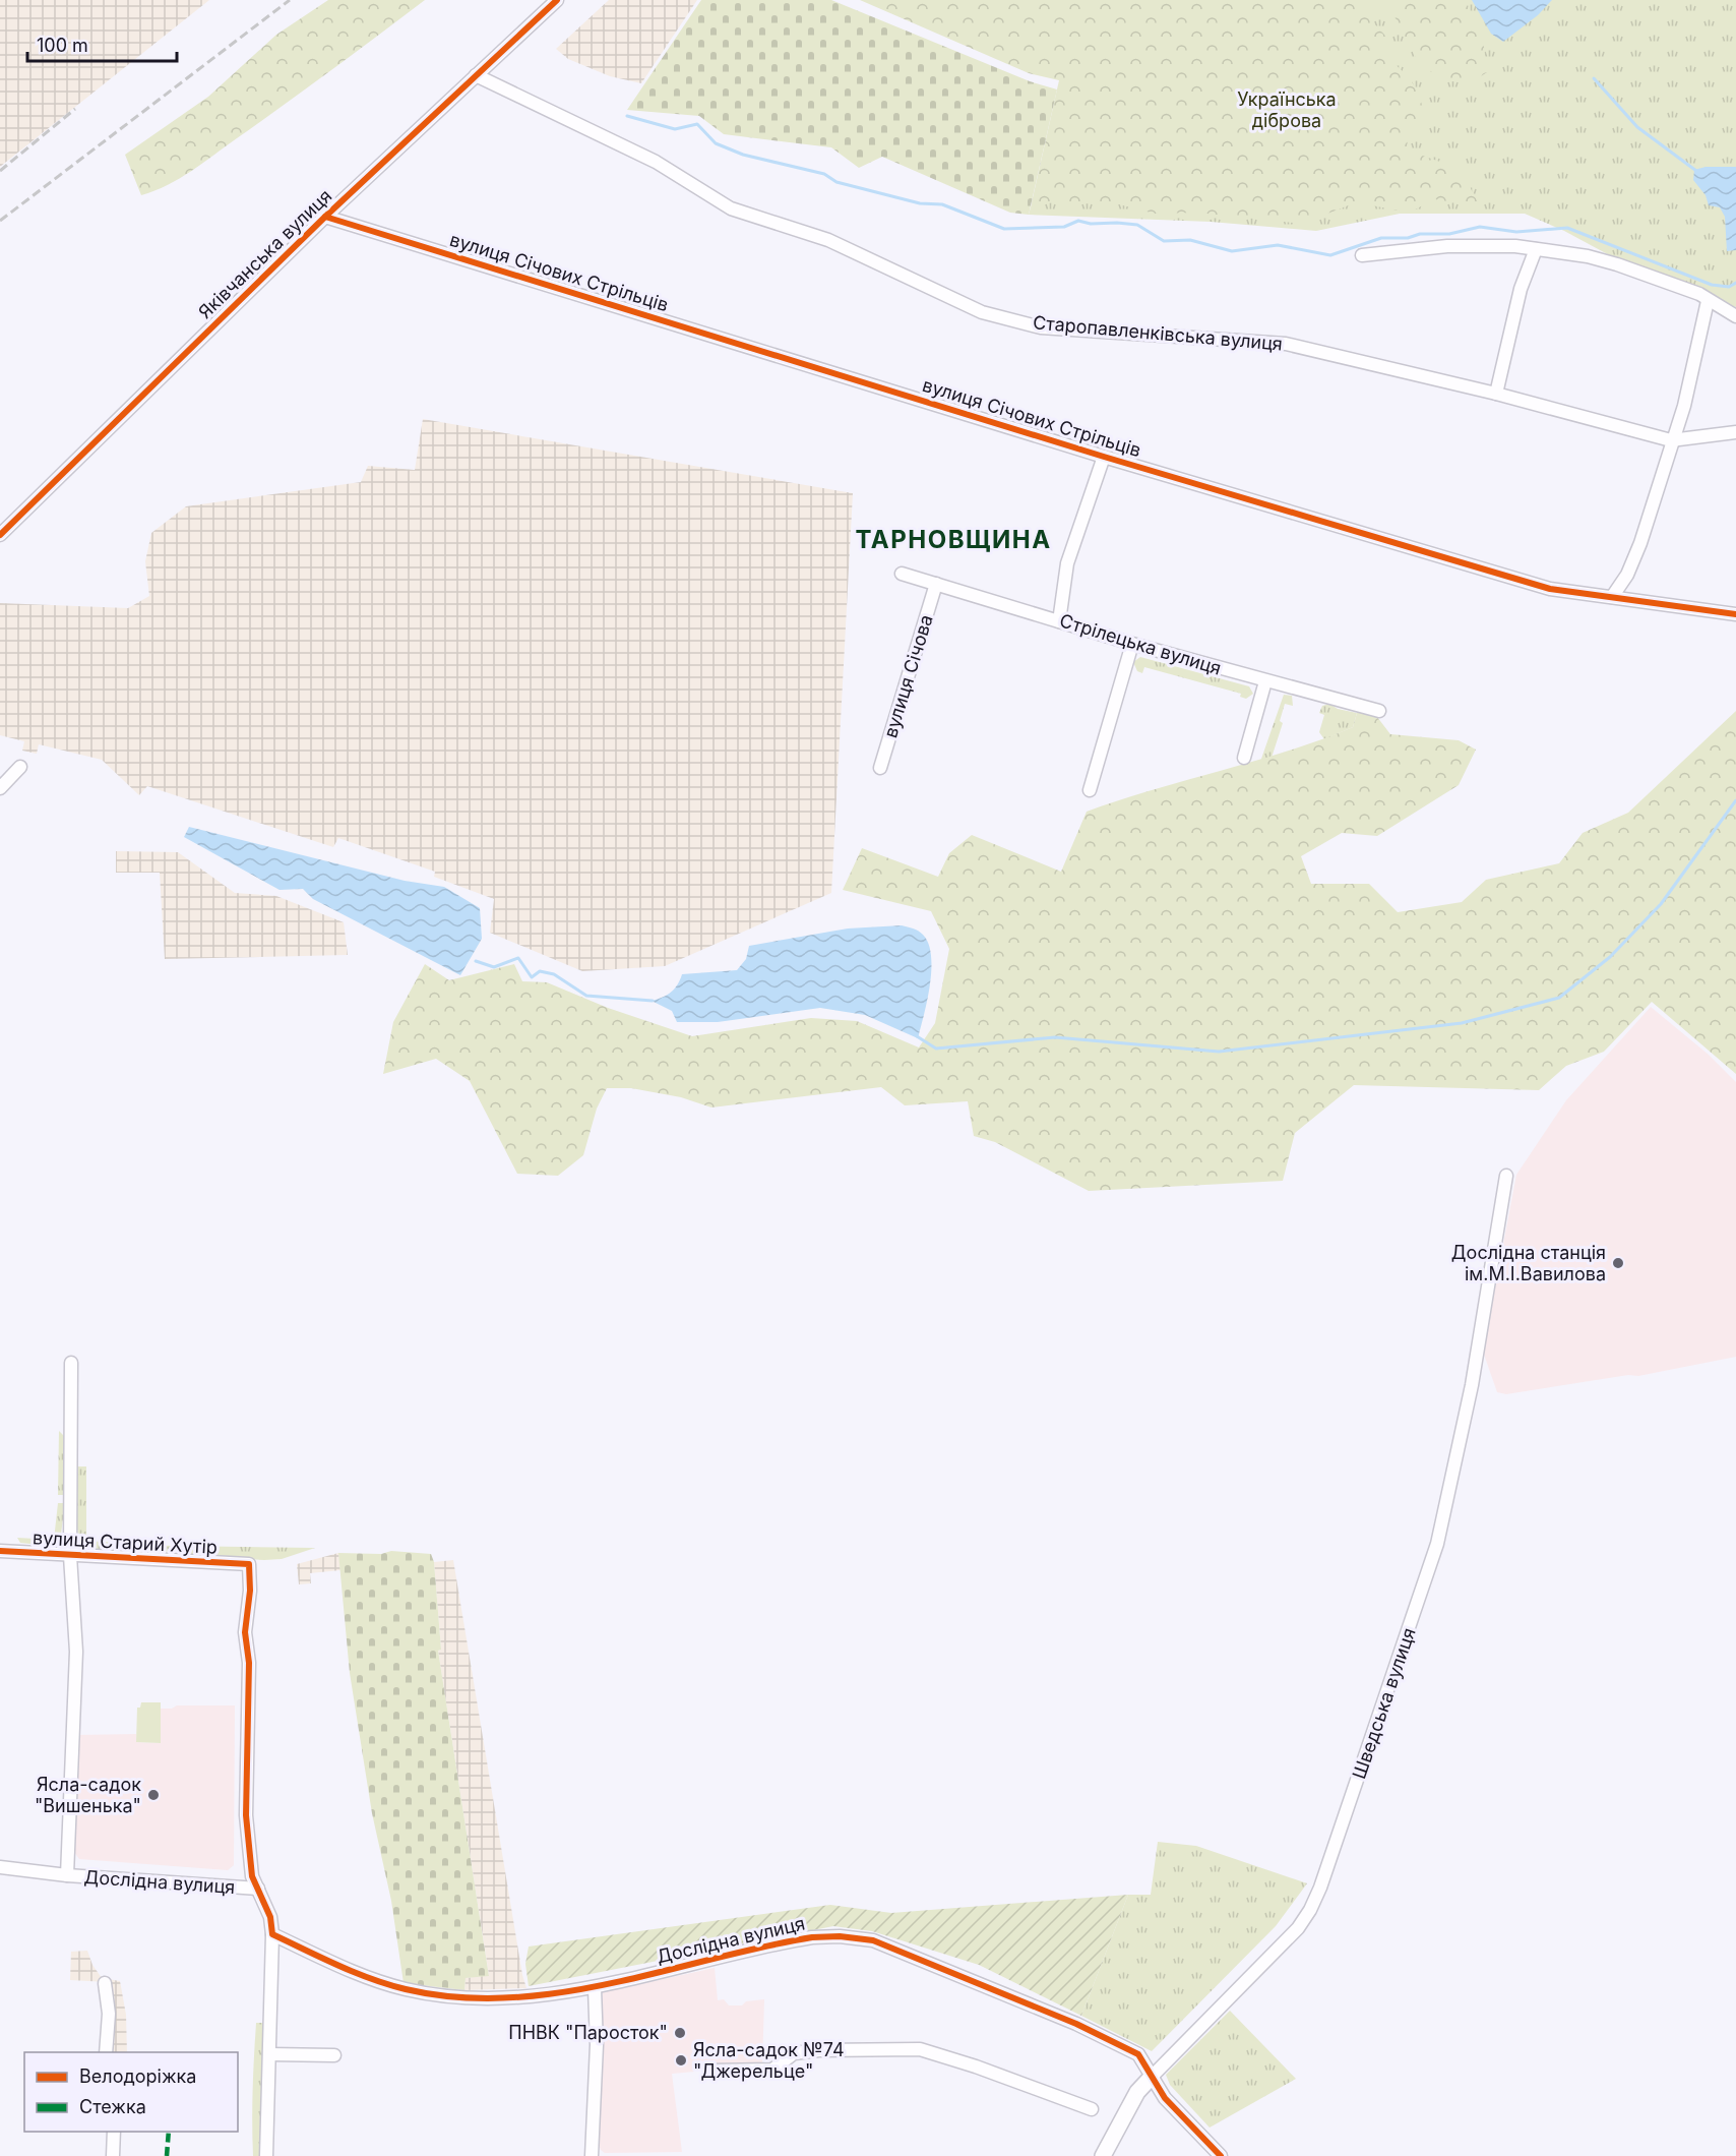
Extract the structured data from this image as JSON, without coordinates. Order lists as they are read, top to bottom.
{
  "streets": {
    "street": [
      "Яківчанська вулиця",
      "вулиця Січових Стрільців",
      "Старопавленківська вулиця",
      "Стрілецька вулиця",
      "вулиця Січова",
      "вулиця Старий Хутір",
      "Шведська вулиця",
      "Дослідна вулиця"
    ]
  },
  "crossings": [
    ["Яківчанська вулиця", "вулиця Січових Стрільців"],
    ["Яківчанська вулиця", "Старопавленківська вулиця"],
    ["Стрілецька вулиця", "вулиця Січова"],
    ["вулиця Старий Хутір", "Дослідна вулиця"],
    ["Шведська вулиця", "Дослідна вулиця"]
  ],
  "districts": ["ТАРНОВЩИНА"],
  "parks": ["Українська діброва"],
  "places": [
    "Дослідна станція ім.М.І.Вавилова",
    "Ясла-садок \"Вишенька\"",
    "ПНВК \"Паросток\"",
    "Ясла-садок №74 \"Джерельце\""
  ],
  "legend": ["Велодоріжка", "Стежка"],
  "scale_bar": "100 m"
}
